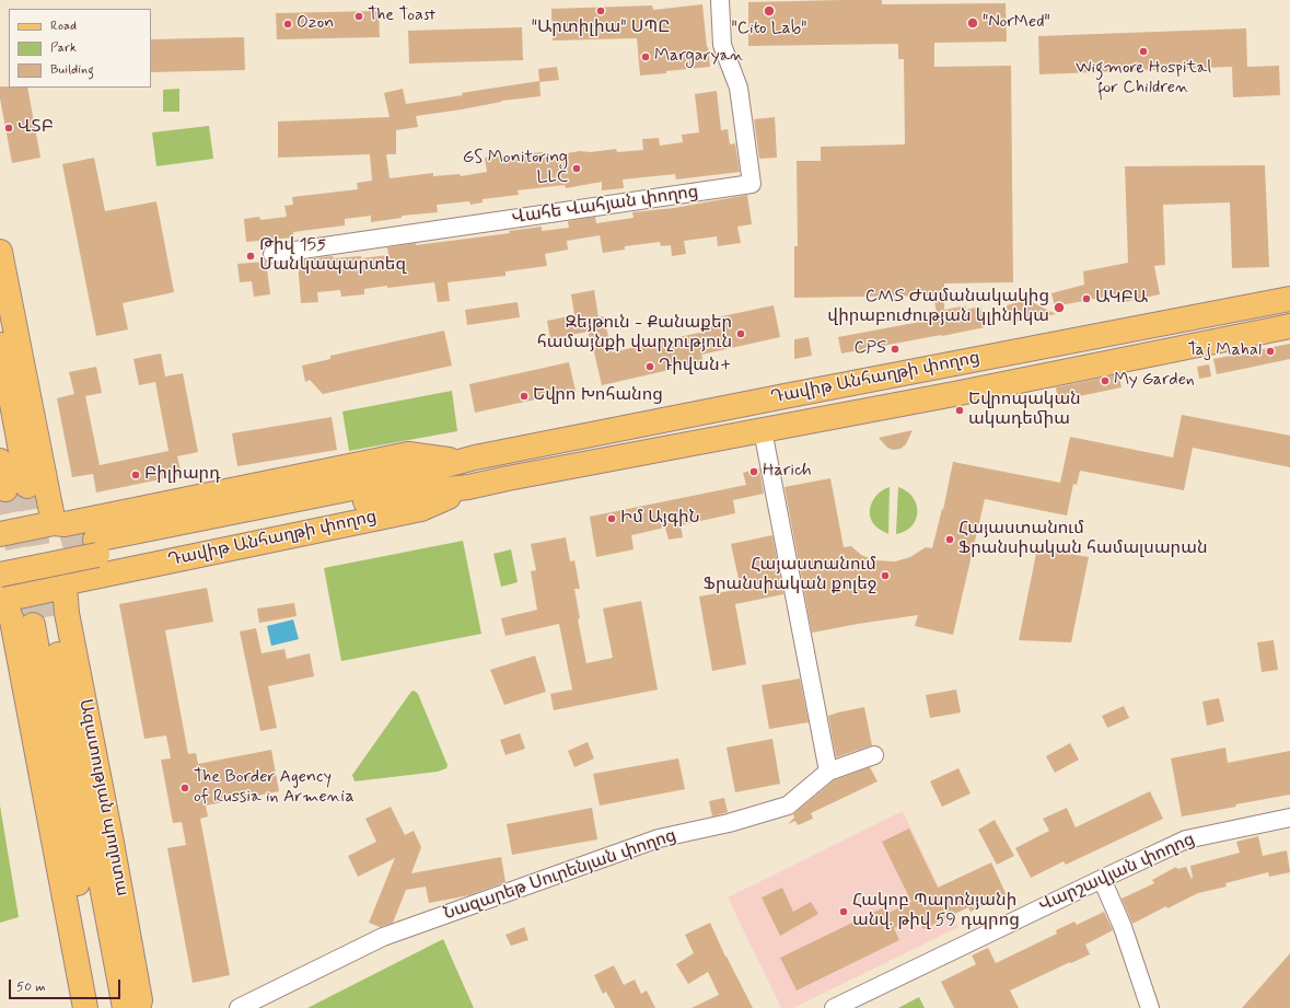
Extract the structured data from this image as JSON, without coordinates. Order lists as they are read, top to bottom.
{
  "streets": {
    "main road": ["Դավիթ Անհաղթի փողոց", "Ազատության պողոտա"],
    "street": ["Վահե Վահյան փողոց", "Վարշավյան փողոց", "Նազարեթ Սուրենյան փողոց"]
  },
  "crossings": [
    ["Դավիթ Անհաղթի փողոց", "Ազատության պողոտա"]
  ],
  "places": [
    "\"Արտիլիա\" ՍՊԸ",
    "\"Cito Lab\"",
    "The Toast",
    "\"NorMed\"",
    "Ozon",
    "Wigmore Hospital for Children",
    "Margaryan",
    "ՎՏԲ",
    "GS Monitoring LLC",
    "Թիվ 155 Մանկապարտեզ",
    "ԱԿԲԱ",
    "CMS Ժամանակակից վիրաբուժության կլինիկա",
    "Զեյթուն - Քանաքեր համայնքի վարչություն",
    "CPS",
    "Taj Mahal",
    "Դիվան+",
    "My Garden",
    "Եվրո Խոհանոց",
    "Եվրոպական ակադեմիա",
    "Harich",
    "Բիլիարդ",
    "Իմ ԱյգիՆ",
    "Հայաստանում Ֆրանսիական համալսարան",
    "Հայաստանում Ֆրանսիական քոլեջ",
    "The Border Agency of Russia in Armenia",
    "Հակոբ Պարոնյանի անվ. թիվ 59 դպրոց"
  ],
  "legend": ["Road", "Park", "Building"],
  "scale_bar": "50 m"
}
